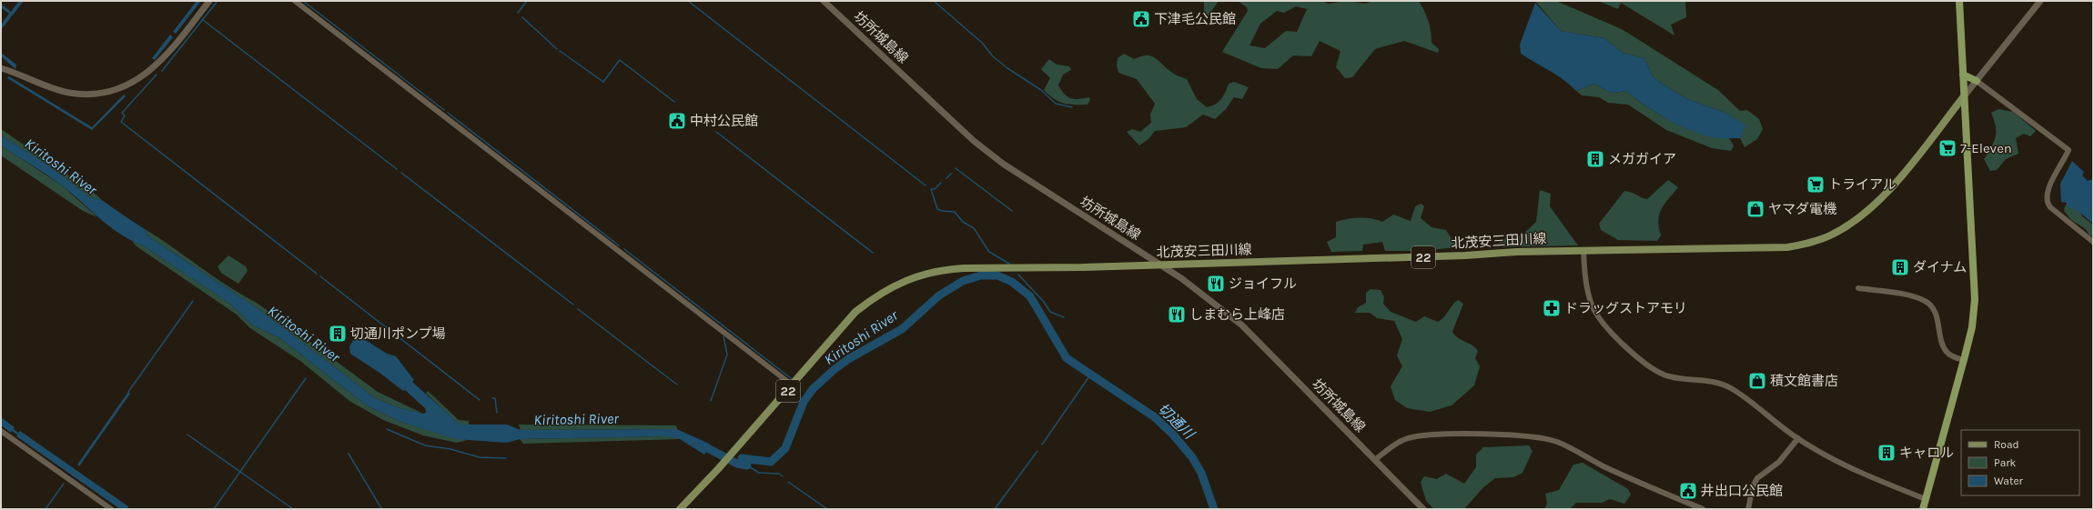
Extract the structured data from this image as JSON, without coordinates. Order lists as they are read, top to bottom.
{
  "streets": {
    "main road": ["坊所城島線", "北茂安三田川線", "22"]
  },
  "crossings": [
    ["坊所城島線", "北茂安三田川線"],
    ["北茂安三田川線", "22"]
  ],
  "water": ["Kiritoshi River", "切通川"],
  "places": {
    "public building": ["下津毛公民館", "中村公民館", "井出口公民館"],
    "supermarket": ["7-Eleven", "トライアル"],
    "building": [
      "メガガイア",
      "ダイナム",
      "切通川ポンプ場",
      "キャロル"
    ],
    "shop": ["ヤマダ電機", "積文館書店"],
    "restaurant": ["ジョイフル", "しまむら上峰店"],
    "pharmacy": ["ドラッグストアモリ"]
  },
  "legend": ["Road", "Park", "Water"]
}
